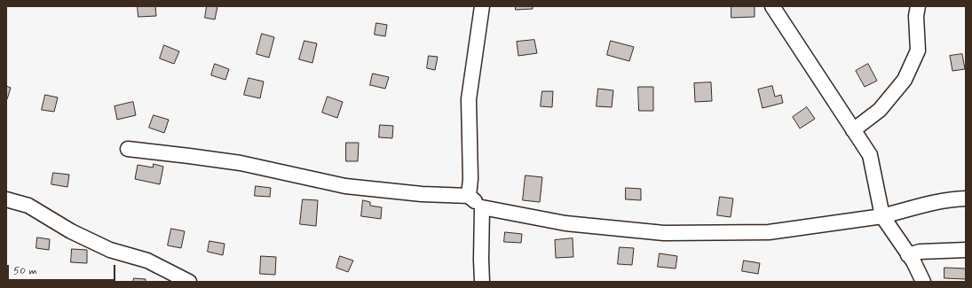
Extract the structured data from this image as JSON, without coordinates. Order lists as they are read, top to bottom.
{
  "scale_bar": "50 m"
}
